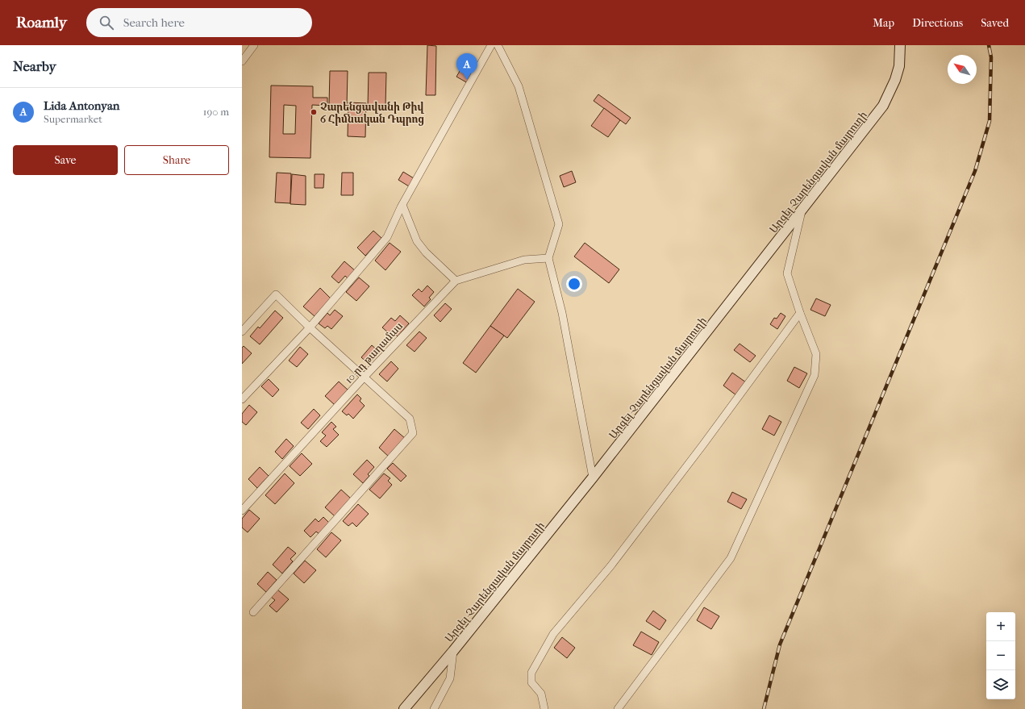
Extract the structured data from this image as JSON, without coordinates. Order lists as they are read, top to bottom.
{
  "streets": {
    "main road": ["Արգել-Չարենցավան մայրուղի"],
    "street": ["10-րդ թաղամաս"]
  },
  "places": ["Չարենցավանի Թիվ 6 Հիմնական Դպրոց"],
  "north": "top left",
  "page": {
    "header": "Roamly",
    "search": "Search here",
    "nav": ["Map", "Directions", "Saved"],
    "heading": "Nearby",
    "pins": "A",
    "list": [
      {
        "mark": "A",
        "name": "Lida Antonyan",
        "note": "Supermarket",
        "value": "190 m"
      }
    ],
    "buttons": ["Save", "Share"],
    "map_buttons": ["+", "−"]
  }
}
